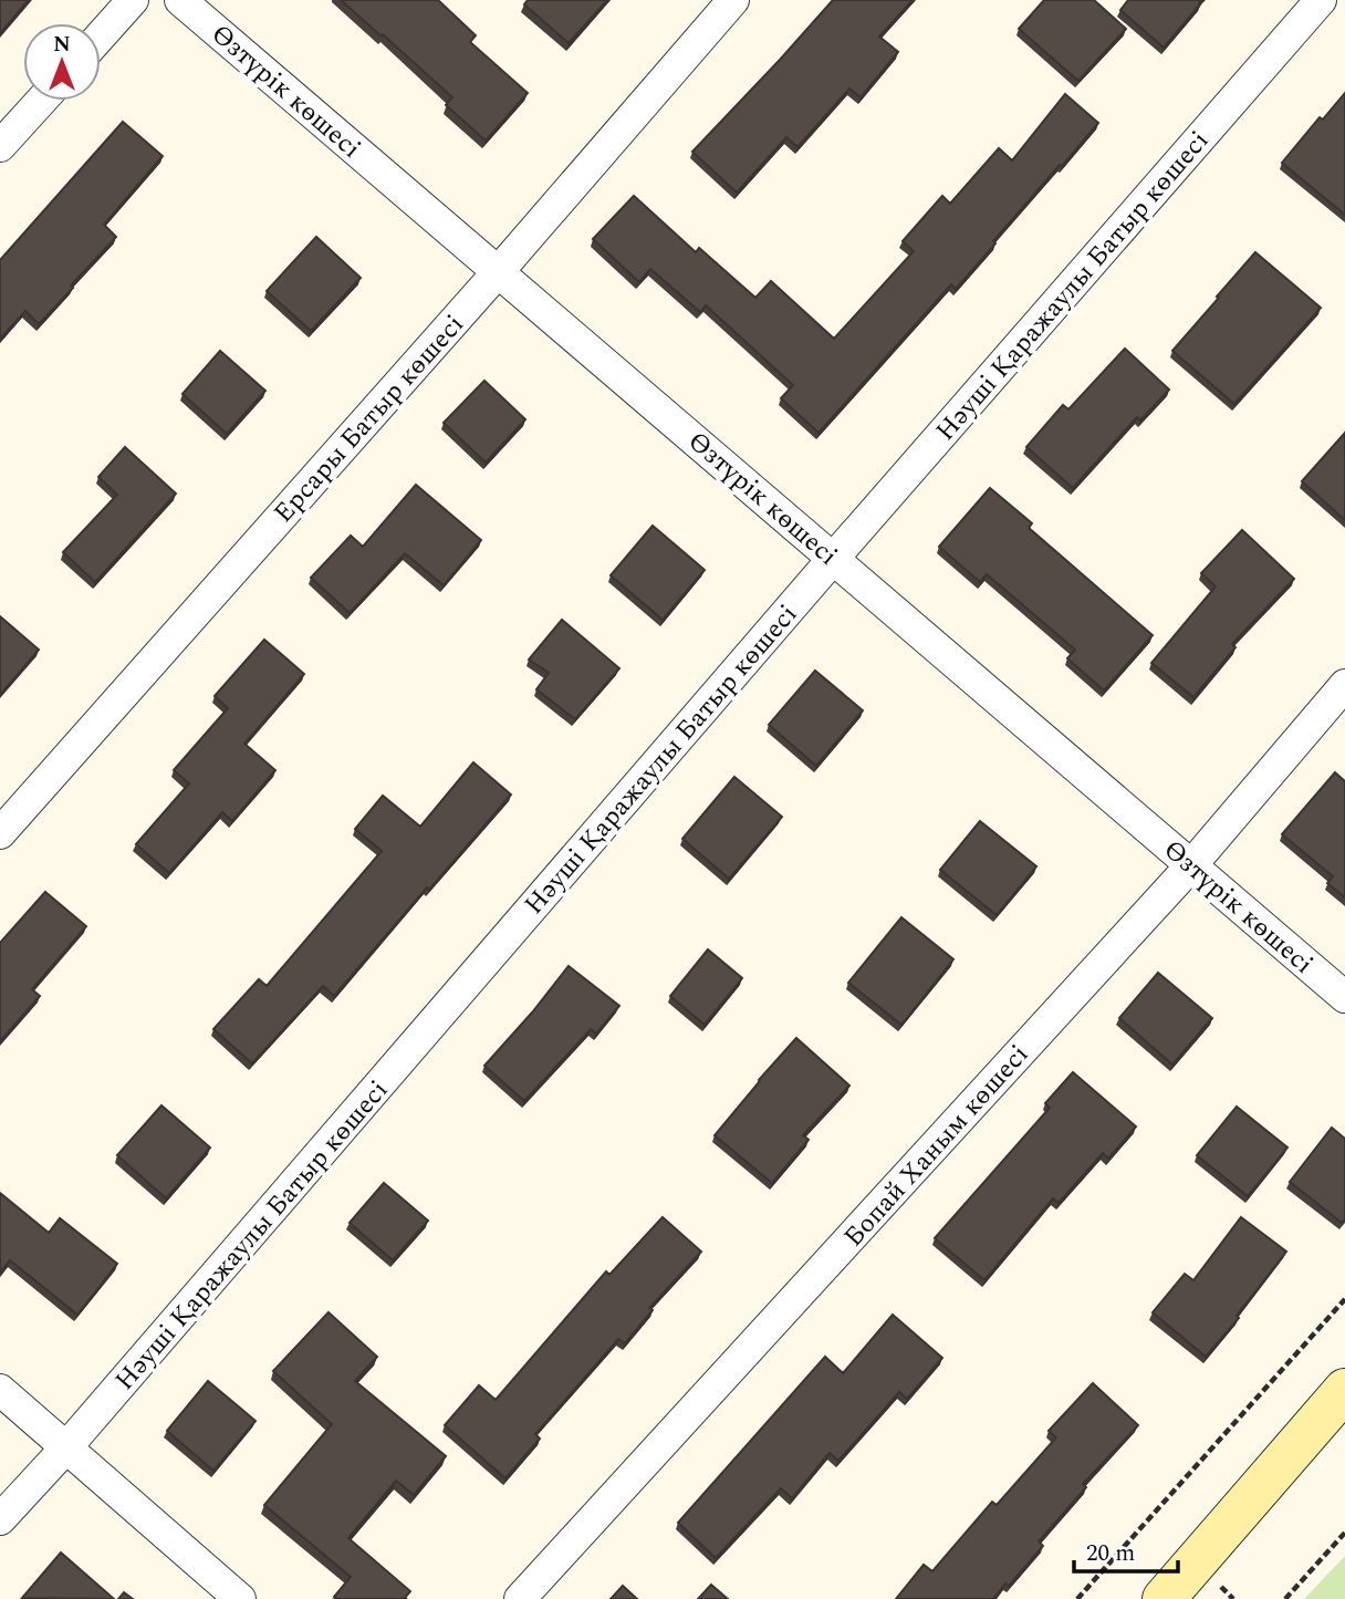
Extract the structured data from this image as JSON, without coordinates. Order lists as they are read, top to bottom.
{
  "streets": {
    "street": [
      "Өзтүрік көшесі",
      "Нәуші Қаражаулы Батыр көшесі",
      "Ерсары Батыр көшесі",
      "Бопай Ханым көшесі"
    ]
  },
  "crossings": [
    ["Өзтүрік көшесі", "Нәуші Қаражаулы Батыр көшесі"],
    ["Өзтүрік көшесі", "Ерсары Батыр көшесі"],
    ["Өзтүрік көшесі", "Бопай Ханым көшесі"]
  ],
  "scale_bar": "20 m",
  "north": "top"
}
